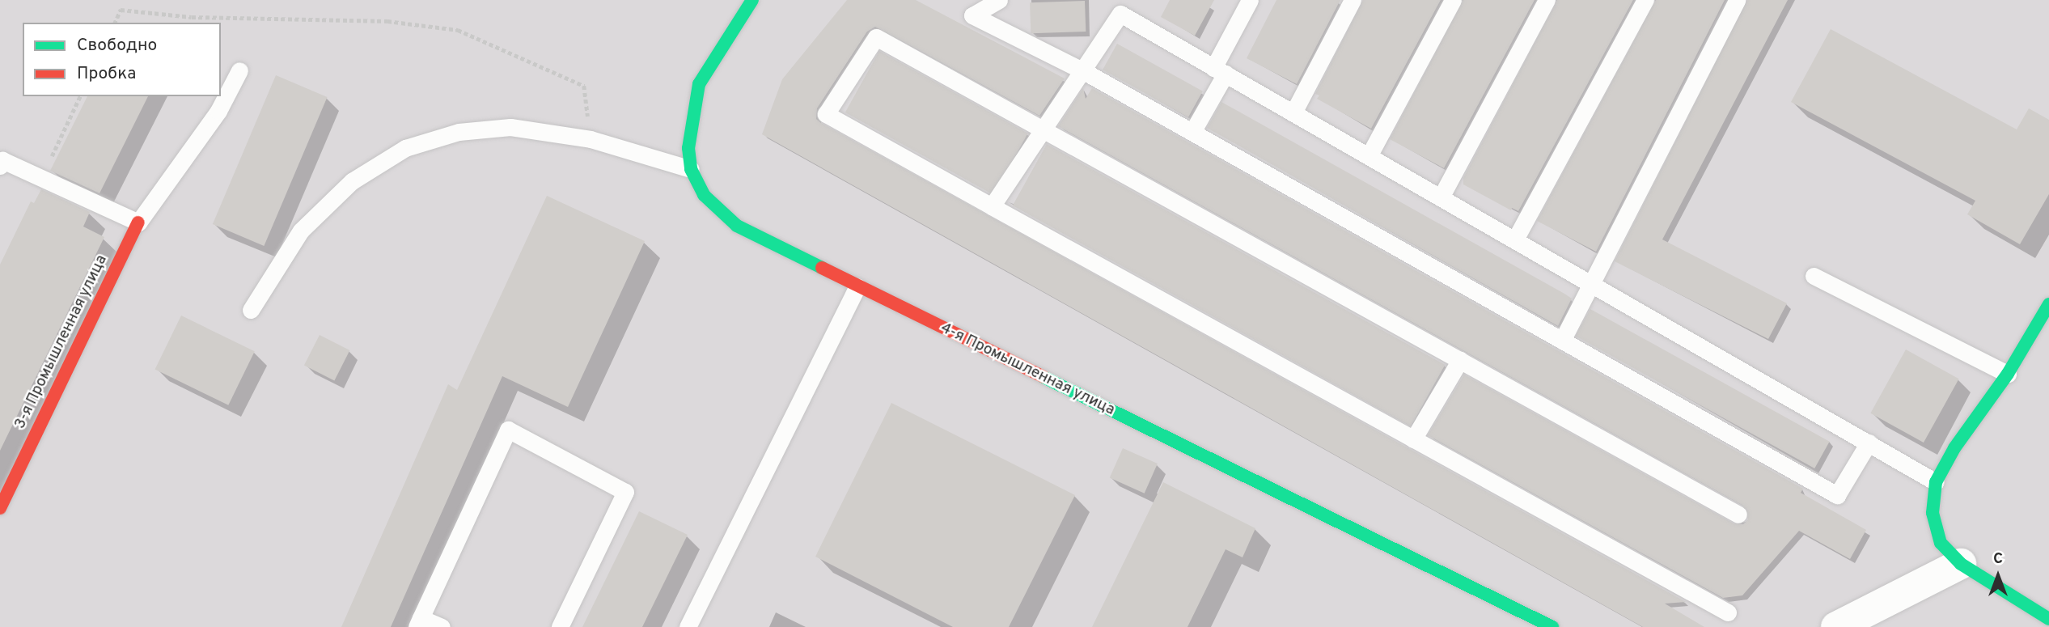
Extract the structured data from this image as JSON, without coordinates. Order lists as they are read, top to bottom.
{
  "streets": {
    "street": ["3-я Промышленная улица", "4-я Промышленная улица"]
  },
  "legend": ["Свободно", "Пробка"],
  "north": "top"
}
